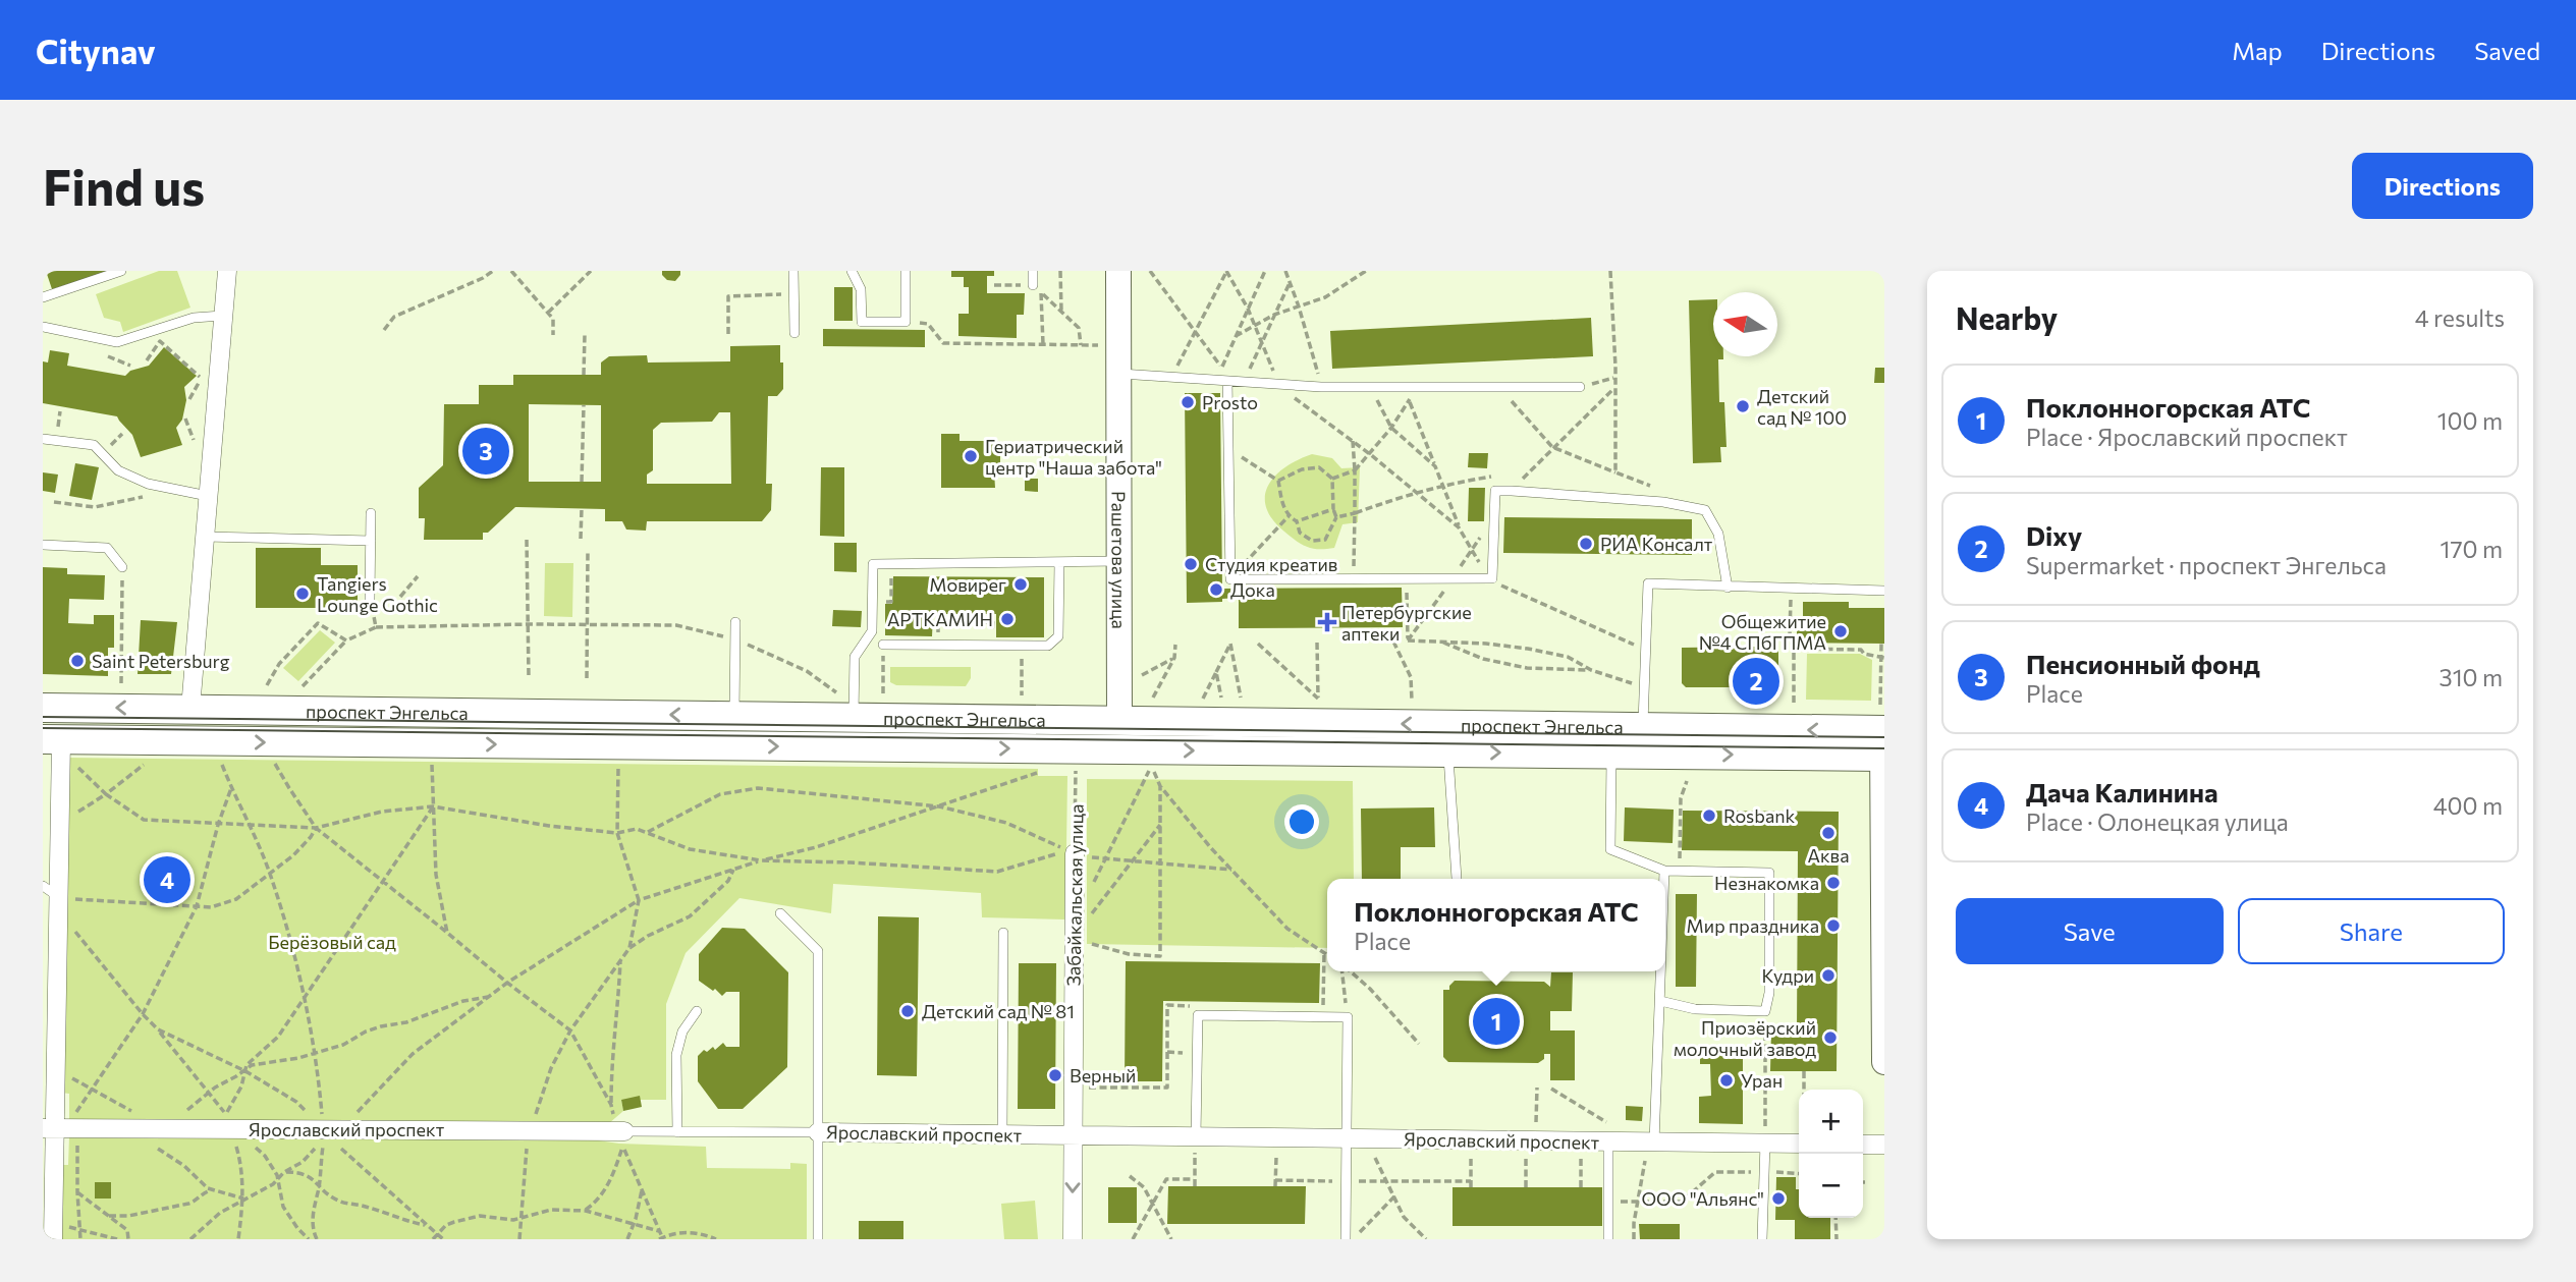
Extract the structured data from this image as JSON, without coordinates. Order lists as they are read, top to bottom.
{
  "streets": {
    "main road": ["проспект Энгельса"],
    "street": ["Рашетова улица", "Забайкальская улица", "Ярославский проспект"]
  },
  "crossings": [
    ["Рашетова улица", "проспект Энгельса"],
    ["Забайкальская улица", "Ярославский проспект"]
  ],
  "parks": ["Берёзовый сад"],
  "places": {
    "other": [
      "Prosto",
      "Детский сад № 100",
      "Гериатрический центр \"Наша забота\"",
      "РИА Консалт",
      "Студия креатив",
      "Мовирег",
      "Дока",
      "Tangiers Lounge Gothic",
      "АРТКАМИН",
      "Общежитие №4 СПбГПМА",
      "Saint Petersburg",
      "Rosbank",
      "Аква",
      "Незнакомка",
      "Мир праздника",
      "Кудри",
      "Детский сад № 81",
      "Приозёрский молочный завод",
      "Верный",
      "Уран",
      "ООО \"Альянс\""
    ],
    "health": ["Петербургские аптеки"]
  },
  "north": "left",
  "page": {
    "header": "Citynav",
    "nav": ["Map", "Directions", "Saved"],
    "buttons": [
      "Directions",
      ["Save", "Share"]
    ],
    "title": "Find us",
    "heading": ["Nearby", "4 results"],
    "list": [
      {
        "mark": "1",
        "name": "Поклонногорская АТС",
        "note": "Place · Ярославский проспект",
        "value": "100 m"
      },
      {
        "mark": "2",
        "name": "Dixy",
        "note": "Supermarket · проспект Энгельса",
        "value": "170 m"
      },
      {
        "mark": "3",
        "name": "Пенсионный фонд",
        "note": "Place",
        "value": "310 m"
      },
      {
        "mark": "4",
        "name": "Дача Калинина",
        "note": "Place · Олонецкая улица",
        "value": "400 m"
      }
    ],
    "pins": [
      "3",
      "2",
      "4",
      "1"
    ],
    "popup": ["Поклонногорская АТС", "Place"],
    "map_buttons": ["+", "−"]
  }
}
